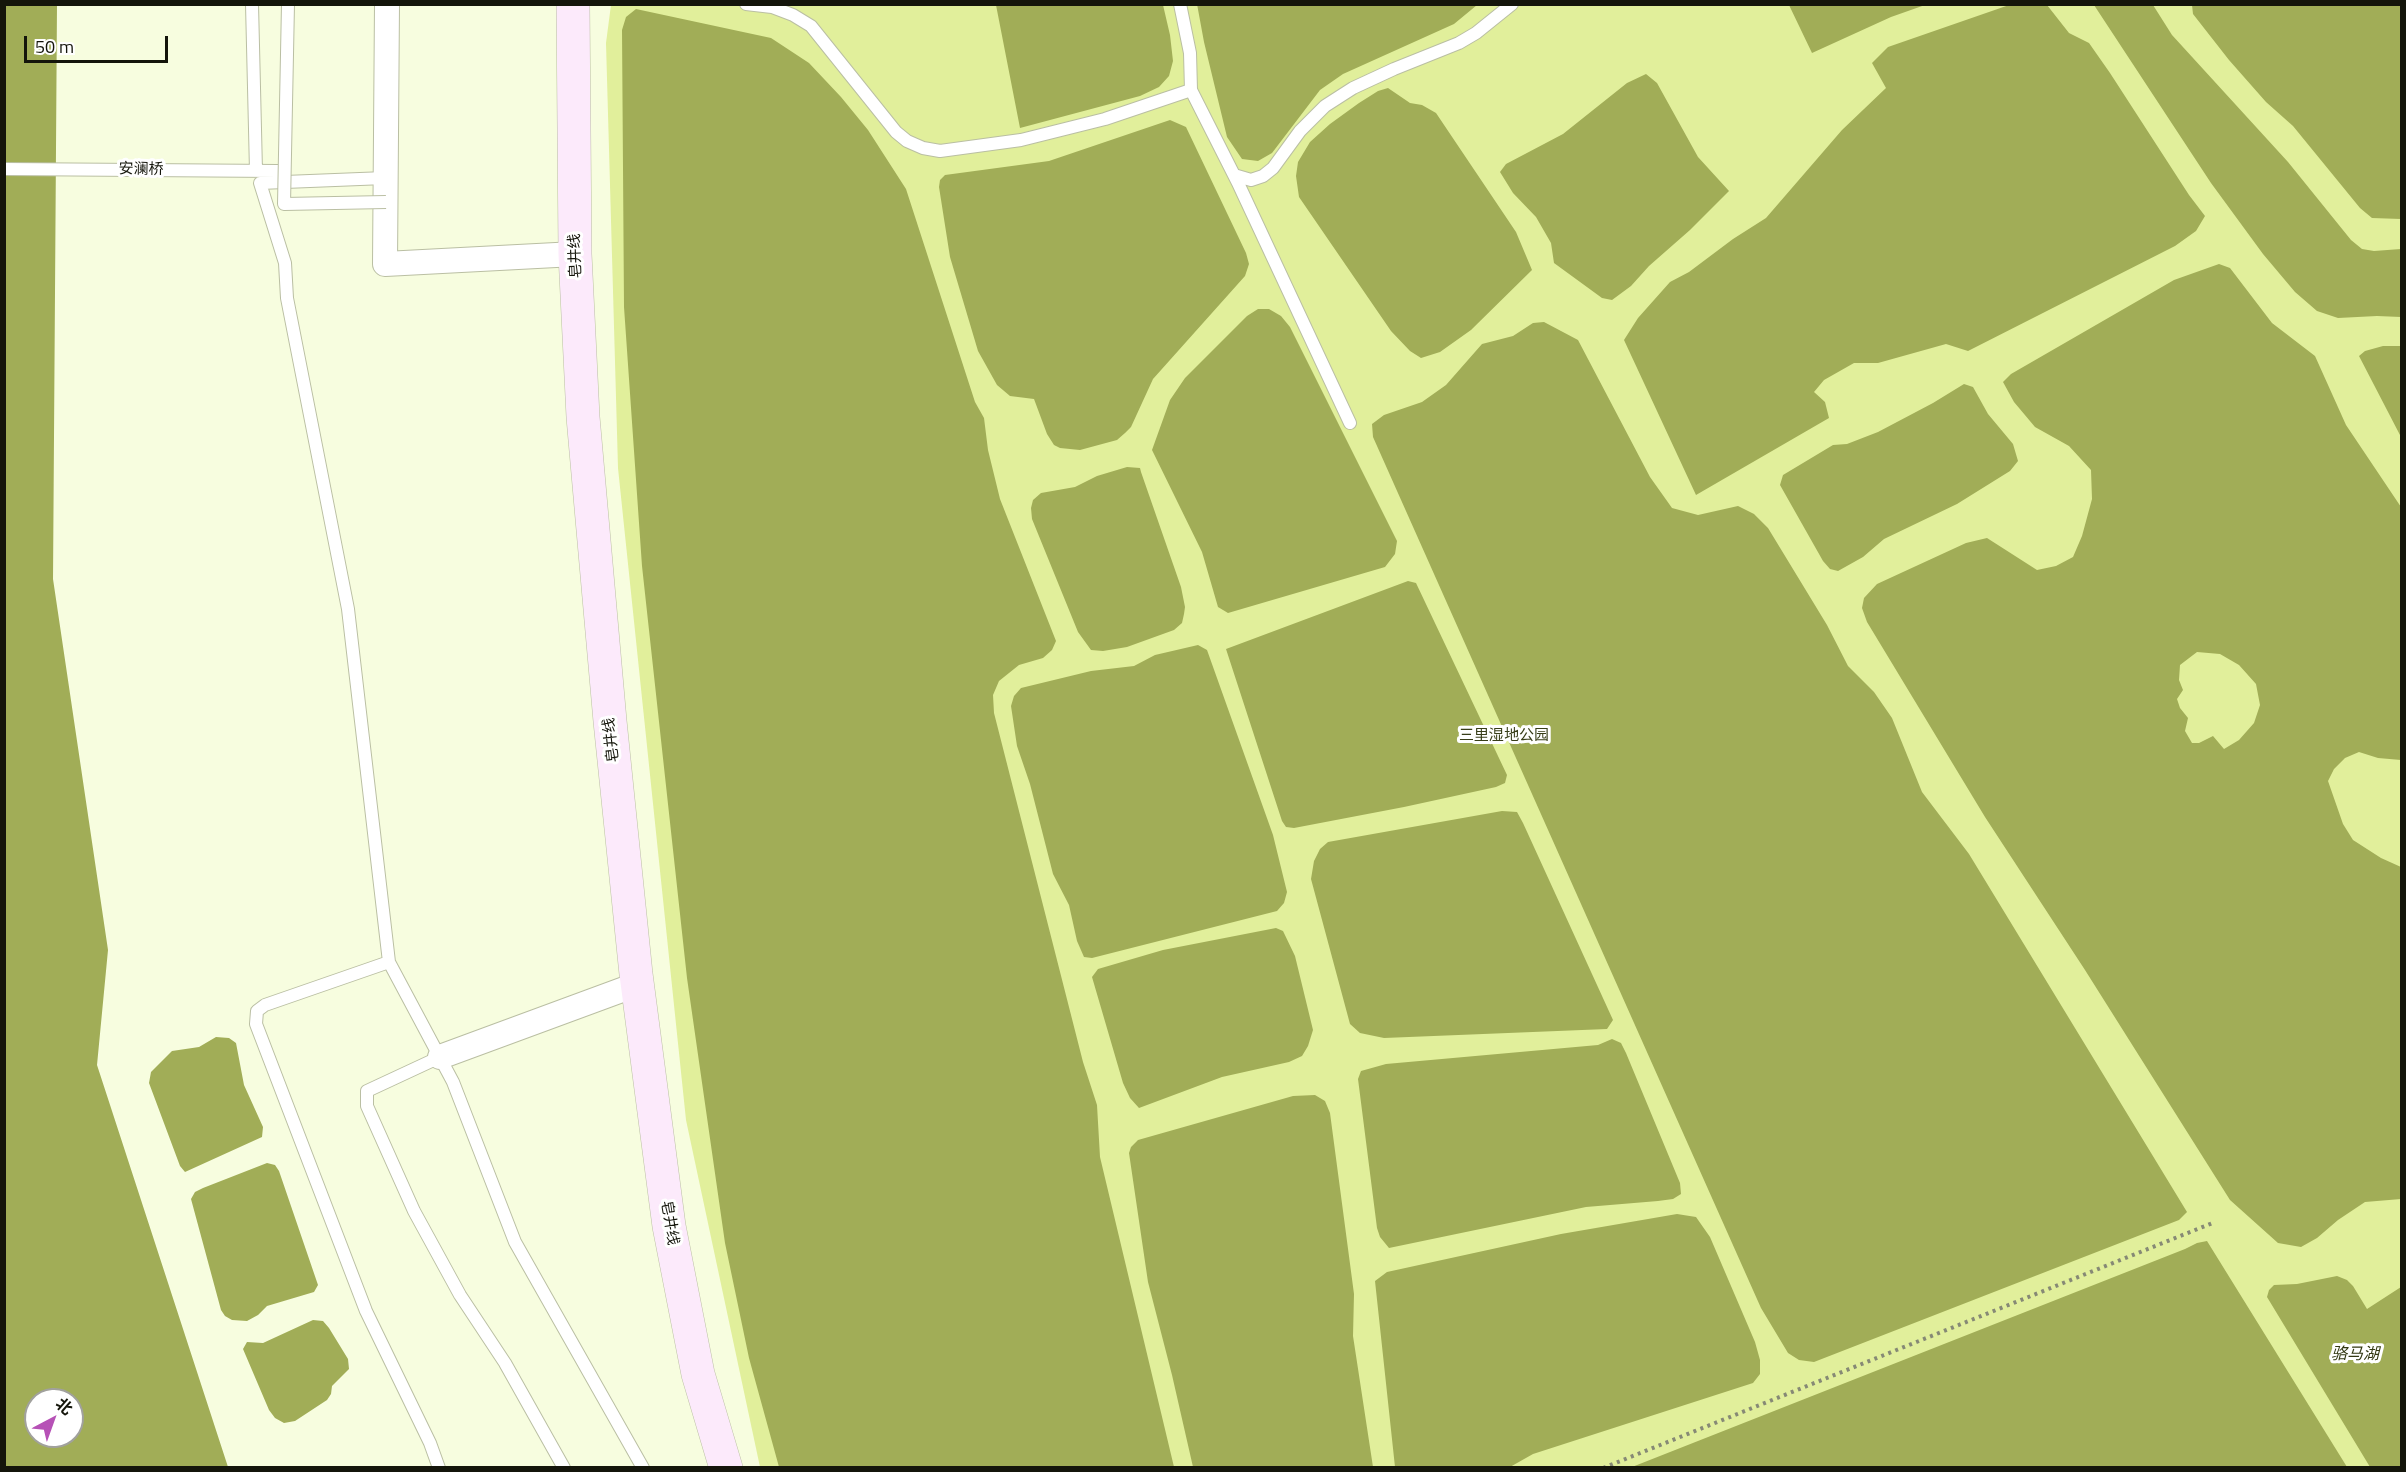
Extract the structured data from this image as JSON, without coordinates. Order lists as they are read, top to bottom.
{
  "streets": {
    "street": ["皂井线"],
    "lane": ["安澜桥"]
  },
  "water": ["骆马湖"],
  "parks": ["三里湿地公园"],
  "scale_bar": "50 m",
  "north": "top right"
}
